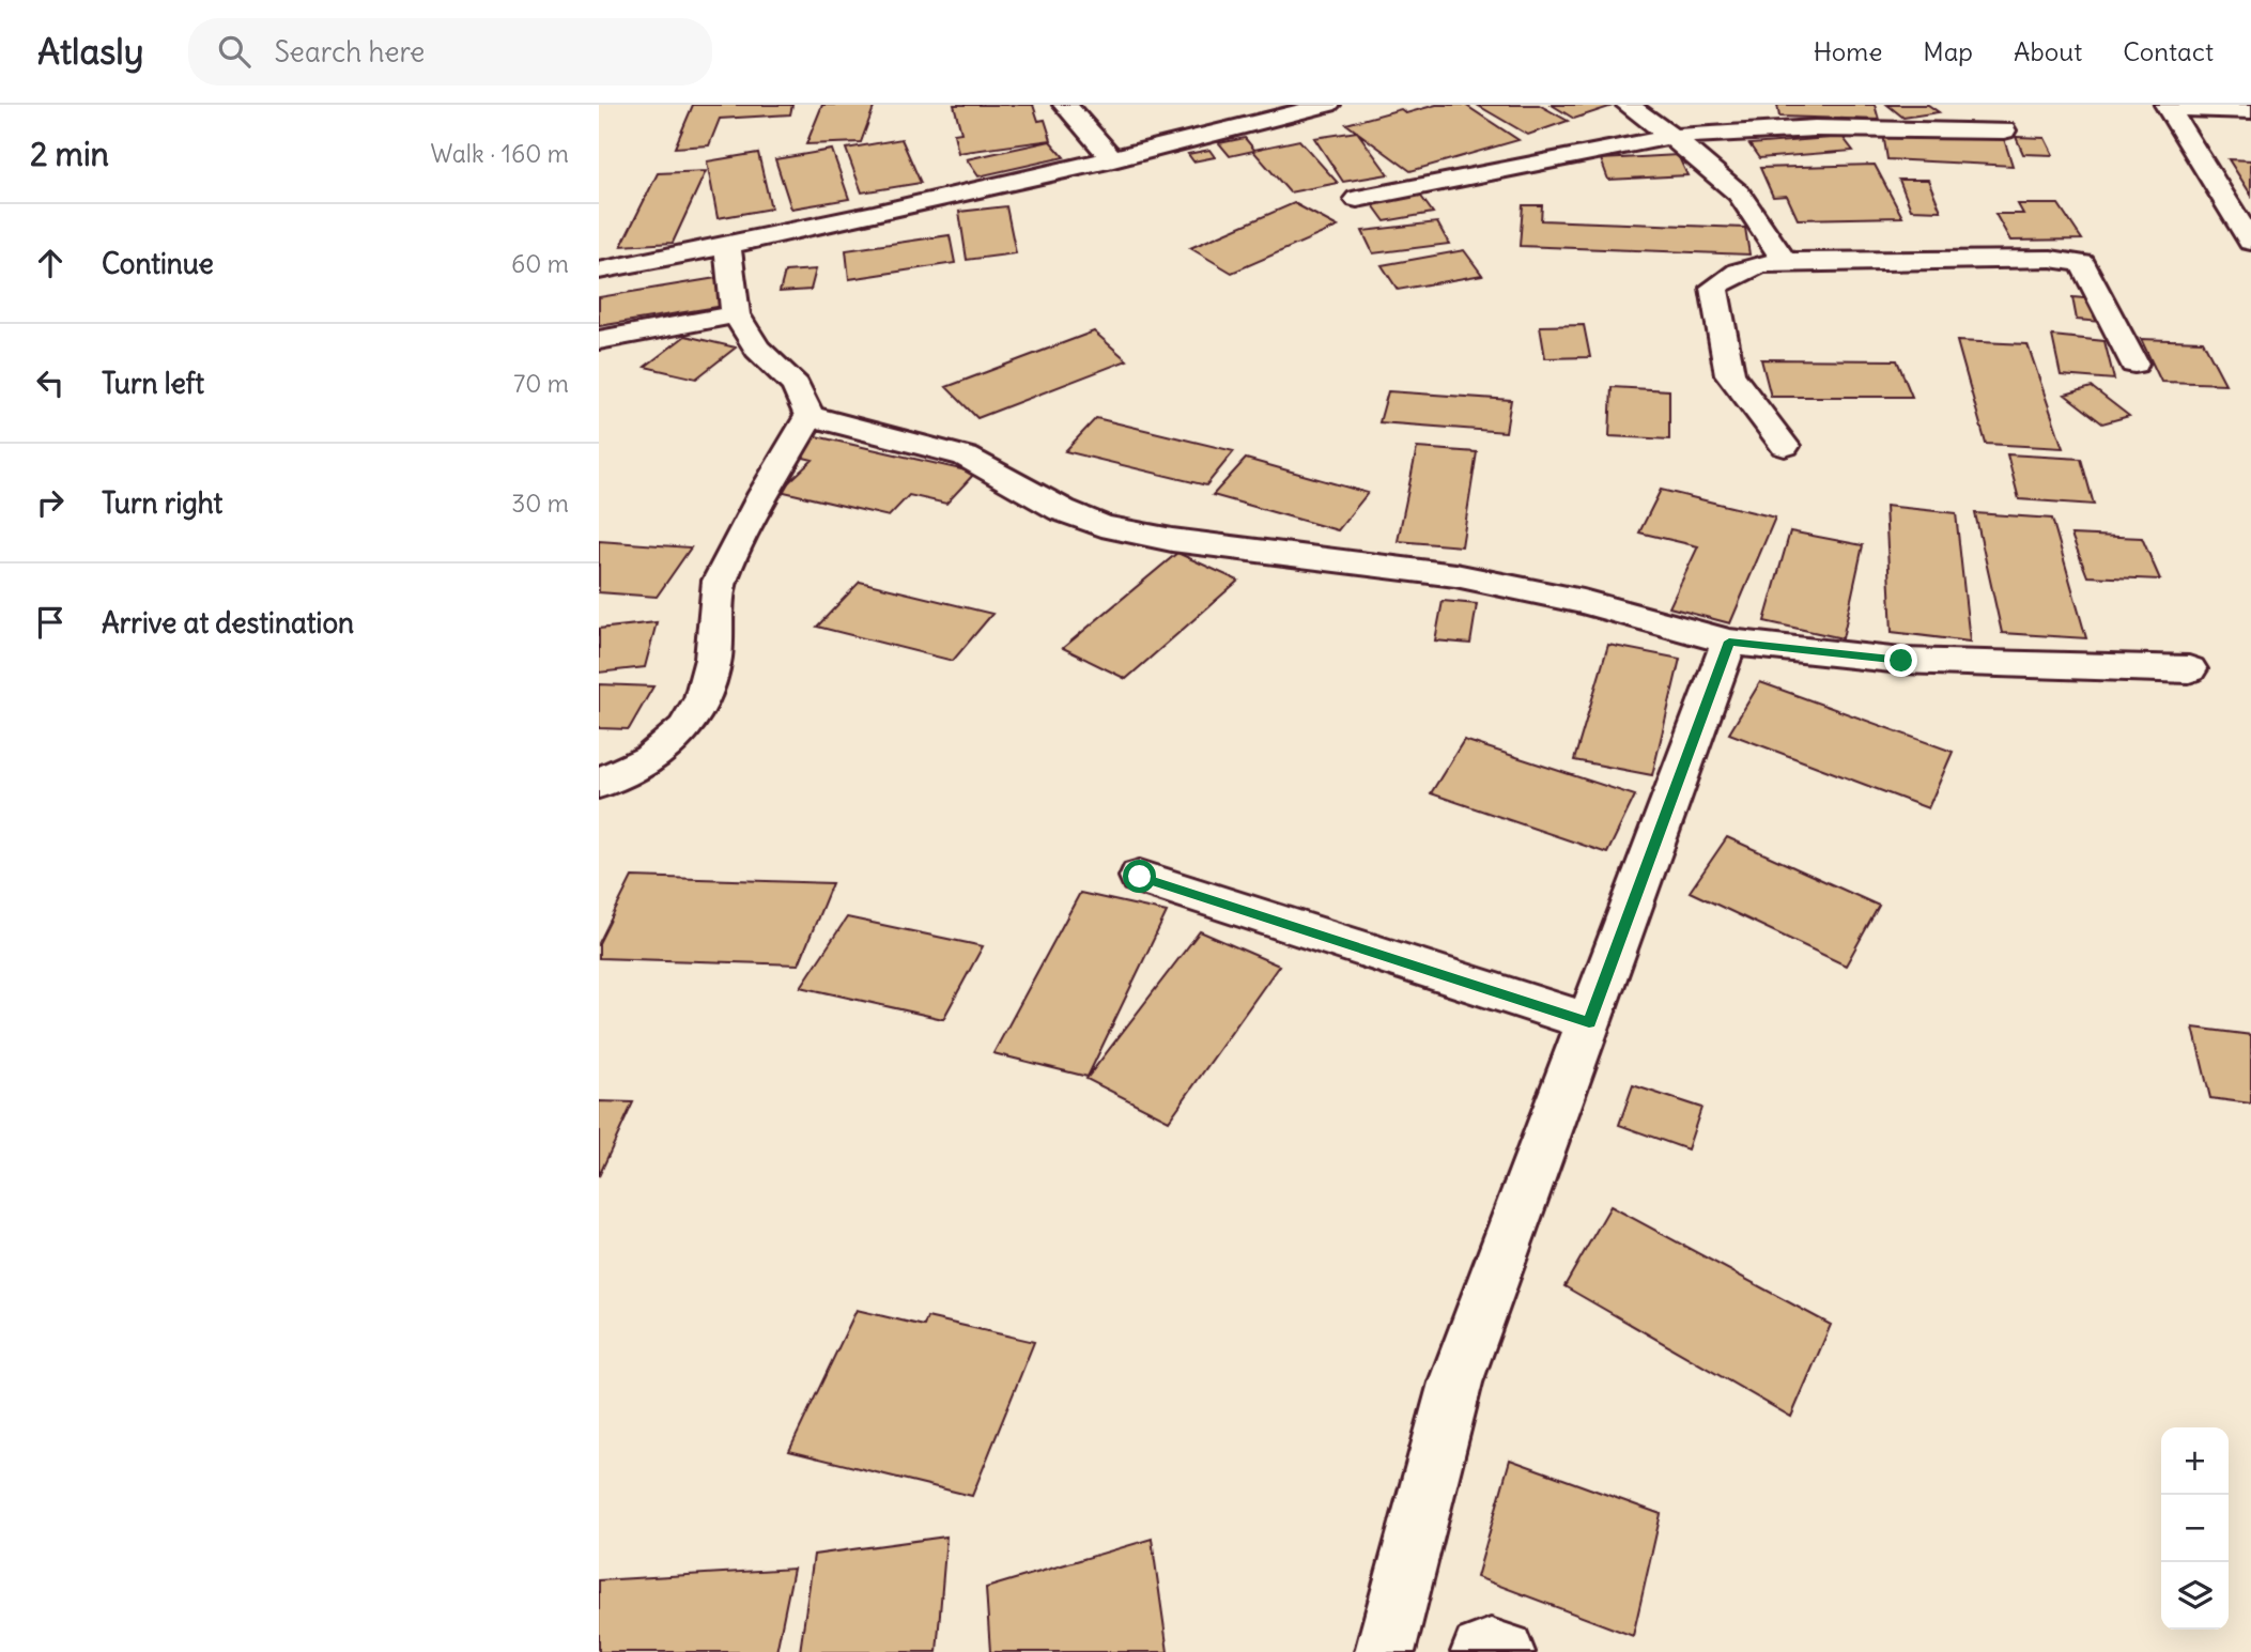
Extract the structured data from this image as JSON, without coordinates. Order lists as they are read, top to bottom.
{
  "page": {
    "header": "Atlasly",
    "search": "Search here",
    "nav": [
      "Home",
      "Map",
      "About",
      "Contact"
    ],
    "heading": ["2 min", "Walk · 160 m"],
    "list": [
      ["Continue", "60 m"],
      ["Turn left", "70 m"],
      ["Turn right", "30 m"],
      "Arrive at destination"
    ],
    "map_buttons": ["+", "−"]
  }
}
